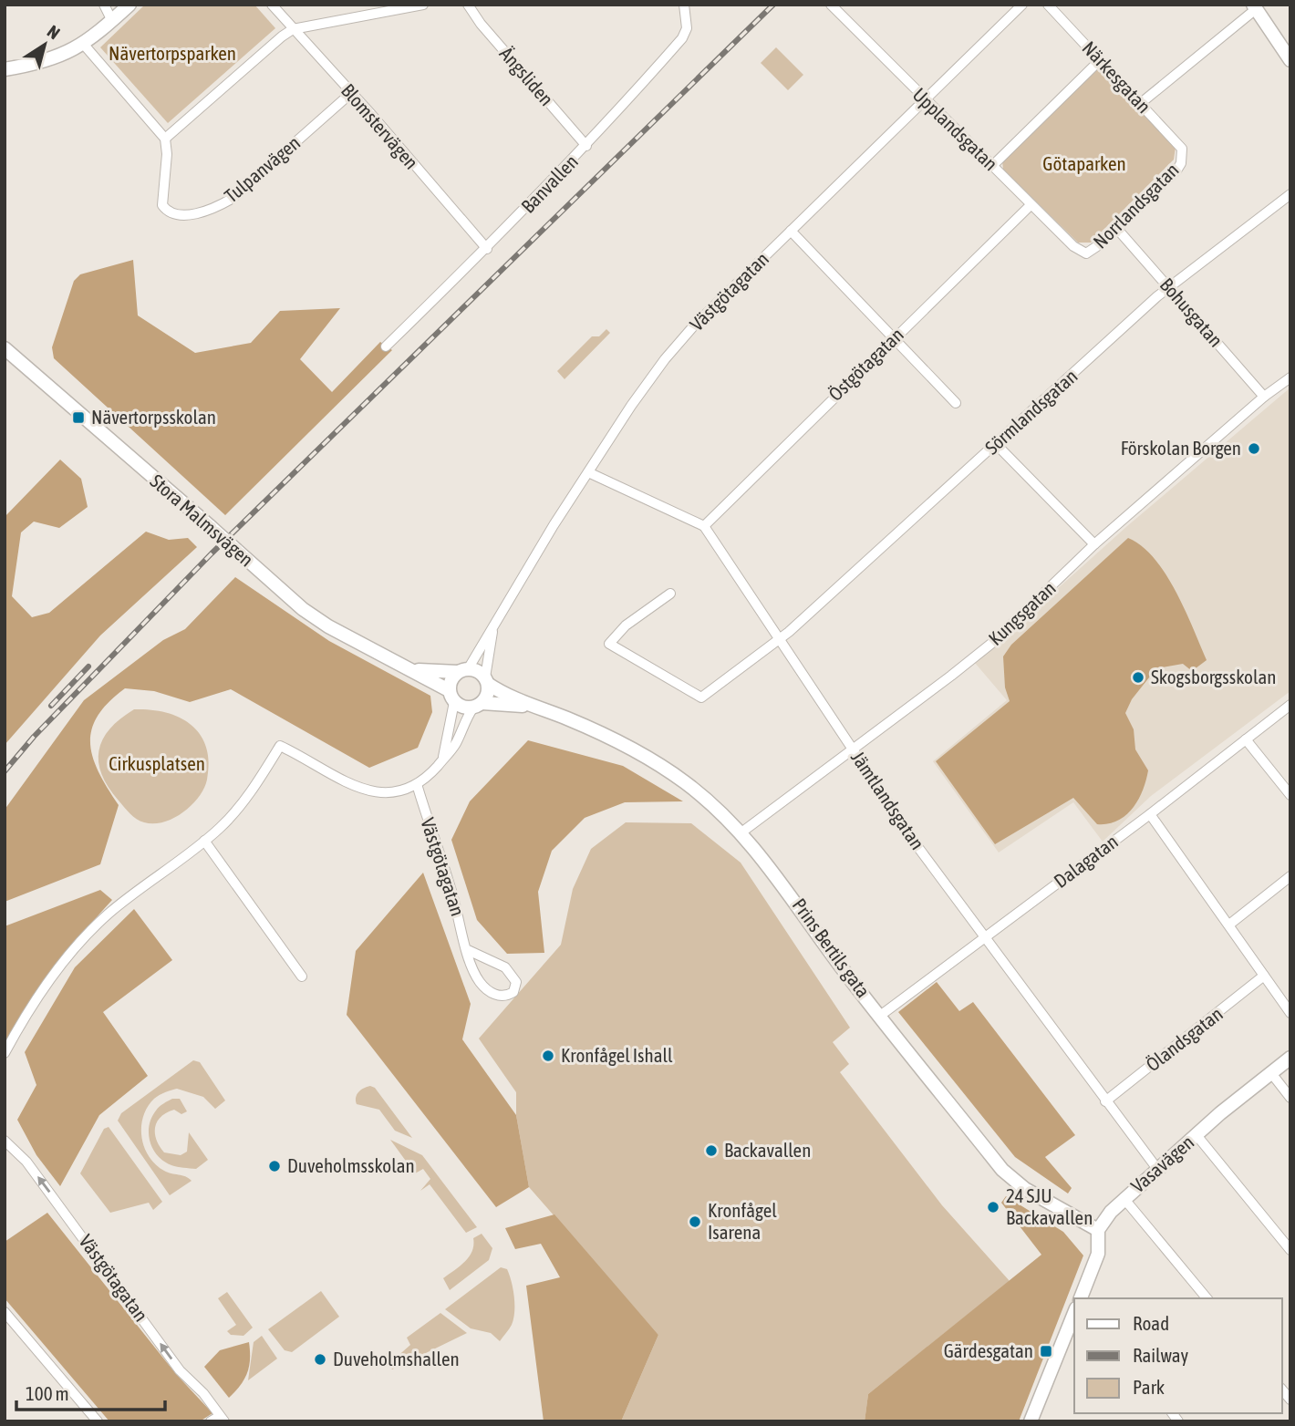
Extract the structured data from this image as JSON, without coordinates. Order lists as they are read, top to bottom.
{
  "streets": {
    "street": [
      "Ängsliden",
      "Närkesgatan",
      "Blomstervägen",
      "Upplandsgatan",
      "Tulpanvägen",
      "Banvallen",
      "Norrlandsgatan",
      "Västgötagatan",
      "Bohusgatan",
      "Östgötagatan",
      "Sörmlandsgatan",
      "Stora Malmsvägen",
      "Kungsgatan",
      "Jämtlandsgatan",
      "Dalagatan",
      "Prins Bertils gata",
      "Ölandsgatan",
      "Vasavägen"
    ]
  },
  "crossings": [
    ["Ängsliden", "Banvallen"],
    ["Närkesgatan", "Norrlandsgatan"],
    ["Blomstervägen", "Tulpanvägen"],
    ["Blomstervägen", "Banvallen"],
    ["Upplandsgatan", "Norrlandsgatan"],
    ["Upplandsgatan", "Västgötagatan"],
    ["Upplandsgatan", "Östgötagatan"],
    ["Norrlandsgatan", "Bohusgatan"],
    ["Västgötagatan", "Stora Malmsvägen"],
    ["Västgötagatan", "Prins Bertils gata"],
    ["Bohusgatan", "Sörmlandsgatan"],
    ["Bohusgatan", "Kungsgatan"],
    ["Östgötagatan", "Jämtlandsgatan"],
    ["Sörmlandsgatan", "Jämtlandsgatan"],
    ["Stora Malmsvägen", "Prins Bertils gata"],
    ["Kungsgatan", "Jämtlandsgatan"],
    ["Kungsgatan", "Prins Bertils gata"],
    ["Jämtlandsgatan", "Dalagatan"],
    ["Jämtlandsgatan", "Ölandsgatan"],
    ["Jämtlandsgatan", "Vasavägen"],
    ["Dalagatan", "Prins Bertils gata"],
    ["Prins Bertils gata", "Vasavägen"]
  ],
  "parks": ["Nävertorpsparken", "Götaparken", "Cirkusplatsen"],
  "places": {
    "transit": ["Nävertorpsskolan", "Gärdesgatan"],
    "other": [
      "Förskolan Borgen",
      "Skogsborgsskolan",
      "Kronfågel Ishall",
      "Backavallen",
      "Duveholmsskolan",
      "24 SJU Backavallen",
      "Kronfågel Isarena",
      "Duveholmshallen"
    ]
  },
  "legend": ["Road", "Railway", "Park"],
  "scale_bar": "100 m",
  "north": "top right"
}
